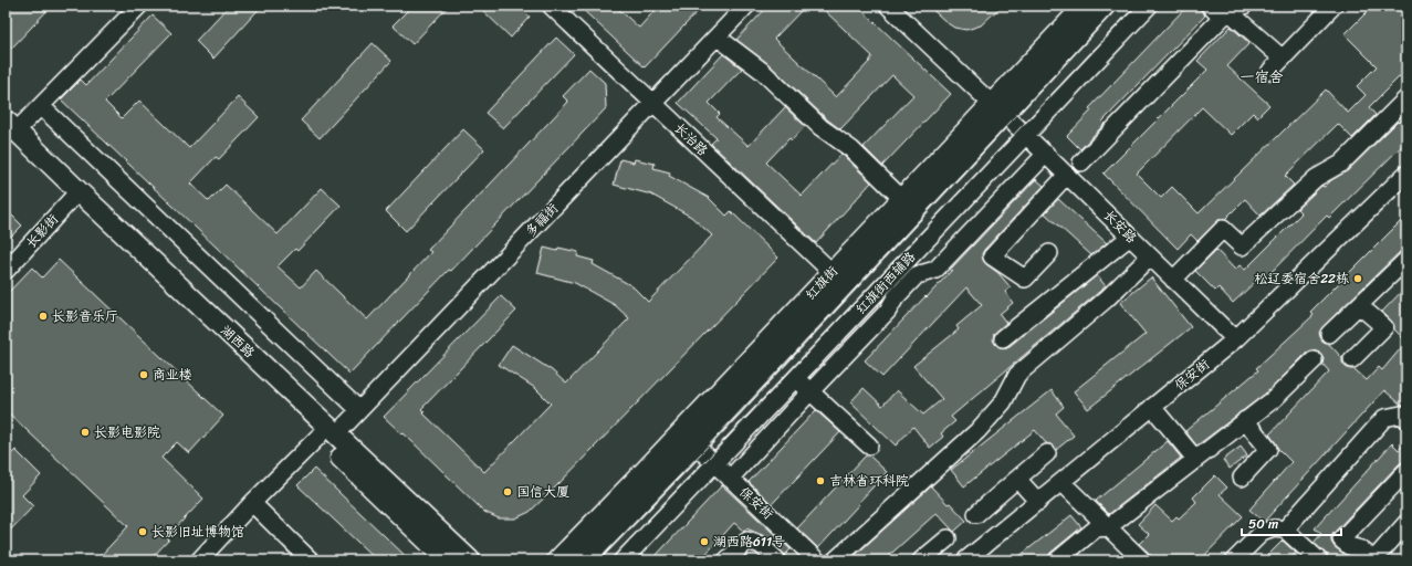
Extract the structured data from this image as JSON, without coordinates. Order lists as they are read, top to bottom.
{
  "streets": {
    "main road": ["红旗街", "湖西路"],
    "street": [
      "长治路",
      "多福街",
      "长安路",
      "长影街",
      "红旗街西辅路",
      "保安街"
    ]
  },
  "crossings": [
    ["长治路", "多福街"],
    ["长治路", "红旗街"],
    ["多福街", "湖西路"],
    ["长安路", "红旗街"],
    ["长安路", "红旗街西辅路"],
    ["长安路", "保安街"],
    ["长影街", "湖西路"],
    ["红旗街", "保安街"],
    ["红旗街西辅路", "保安街"]
  ],
  "districts": ["一宿舍"],
  "places": [
    "松辽委宿舍22栋",
    "长影音乐厅",
    "商业楼",
    "长影电影院",
    "吉林省环科院",
    "国信大厦",
    "长影旧址博物馆",
    "湖西路611号"
  ],
  "scale_bar": "50 m"
}
